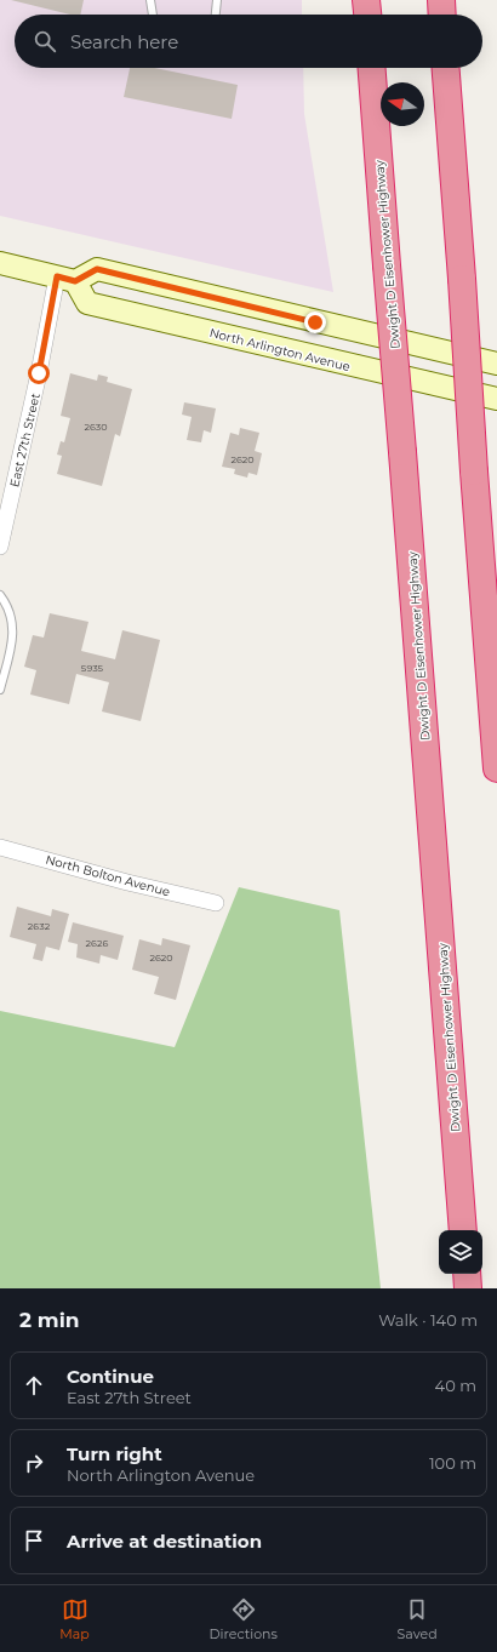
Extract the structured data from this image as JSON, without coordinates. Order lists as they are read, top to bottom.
{
  "streets": {
    "highway": ["Dwight D Eisenhower Highway"],
    "main road": ["North Arlington Avenue"],
    "street": ["East 27th Street", "North Bolton Avenue"]
  },
  "crossings": [
    ["North Arlington Avenue", "East 27th Street"]
  ],
  "house_numbers": [
    "2630",
    "2620",
    "5935",
    "2632",
    "2626",
    "2620"
  ],
  "north": "left",
  "page": {
    "search": "Search here",
    "heading": ["2 min", "Walk · 140 m"],
    "list": [
      ["Continue", "East 27th Street", "40 m"],
      ["Turn right", "North Arlington Avenue", "100 m"],
      "Arrive at destination"
    ],
    "nav": ["Map", "Directions", "Saved"]
  }
}
